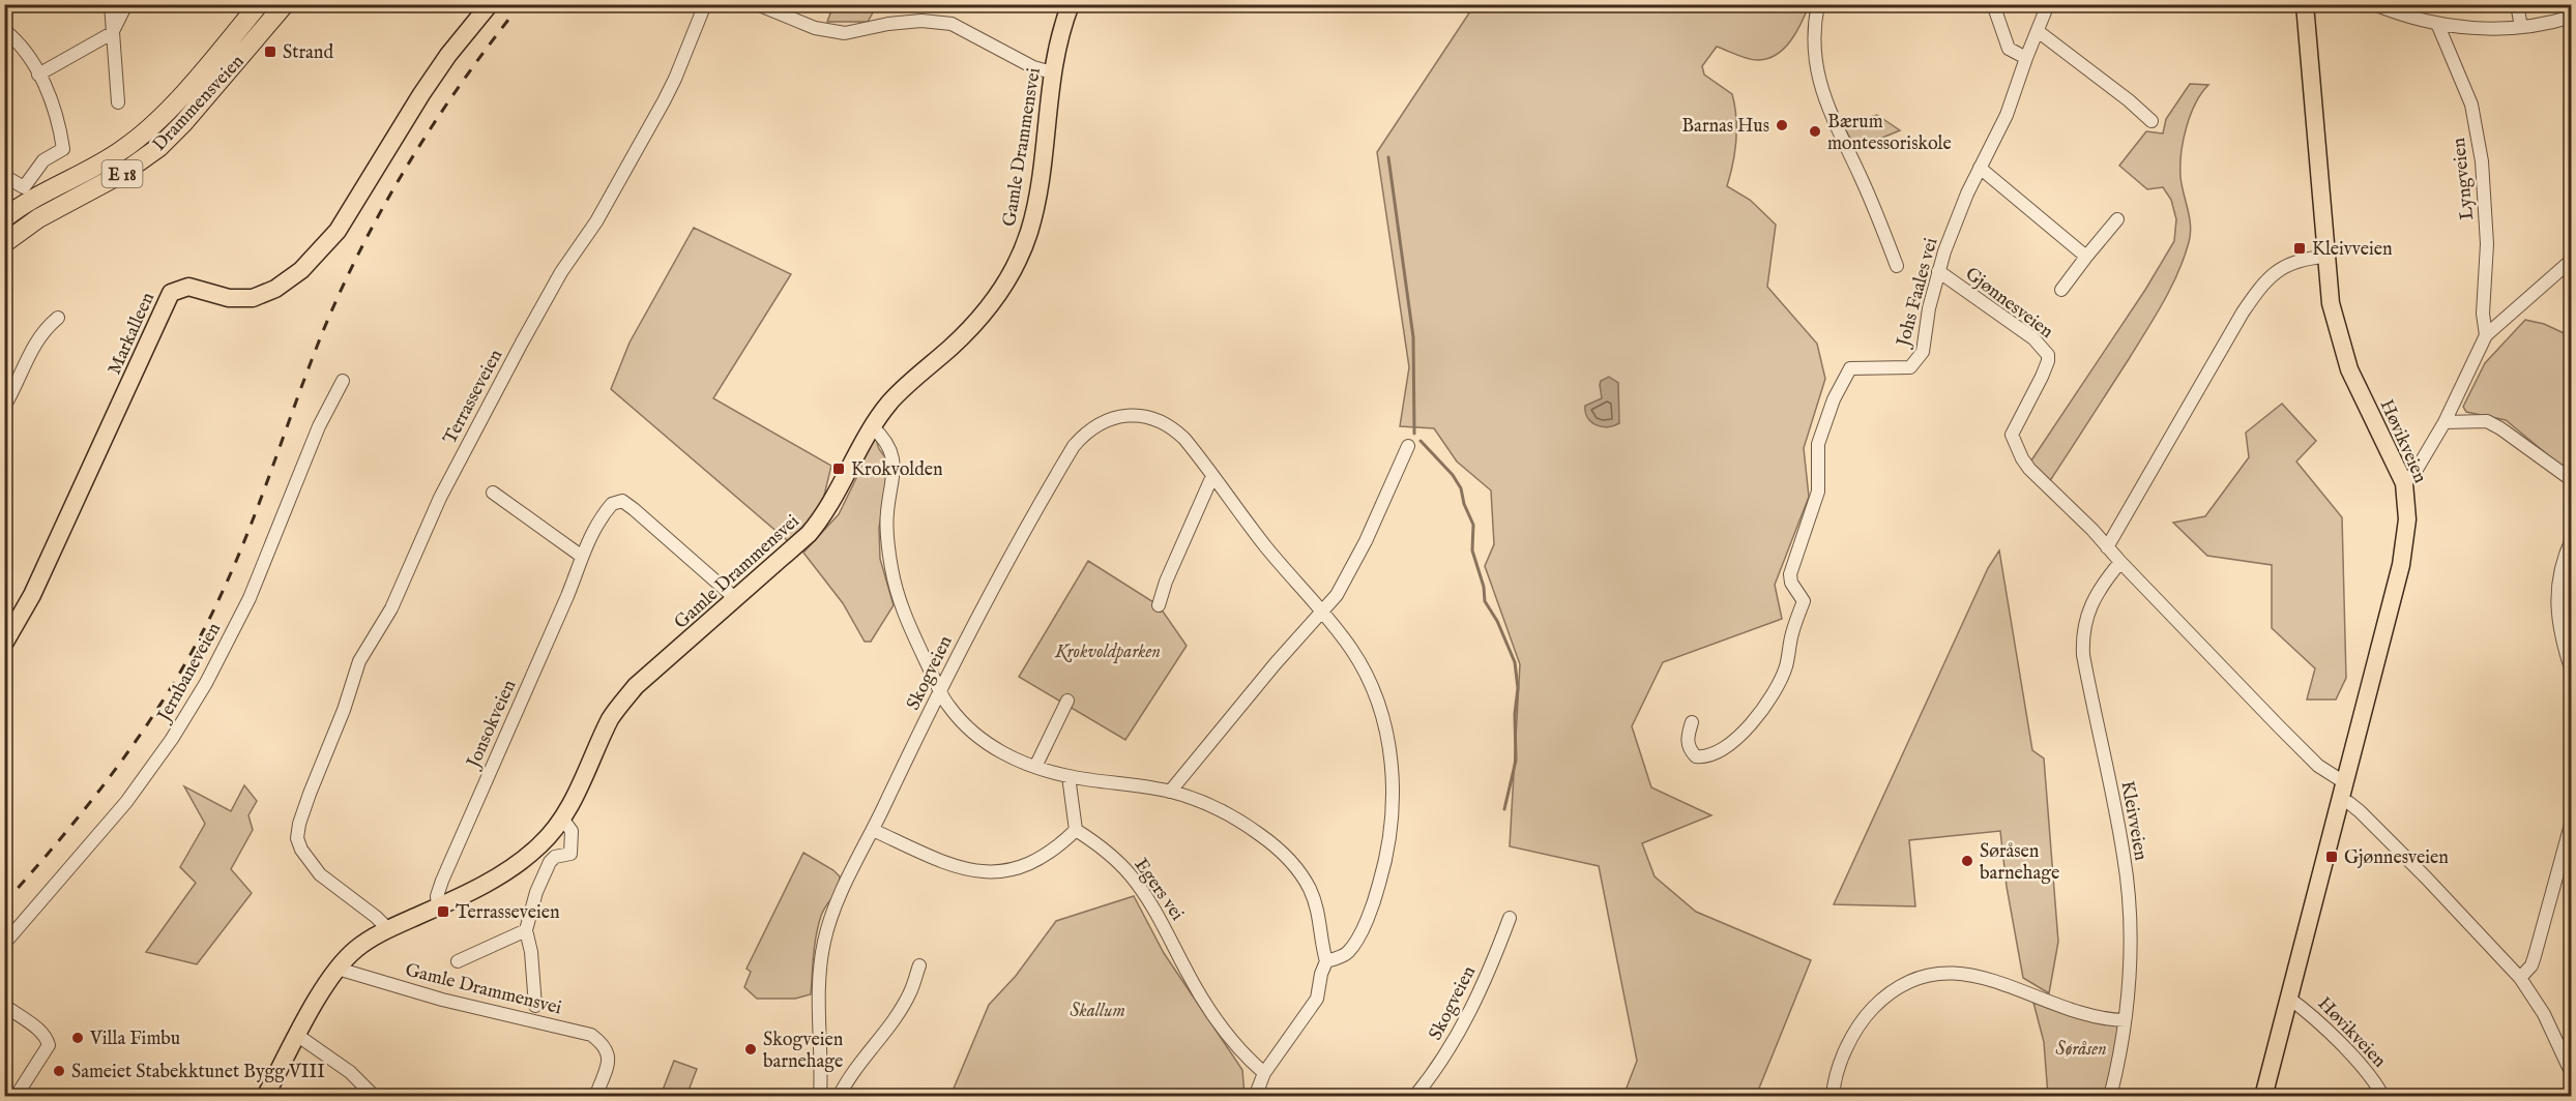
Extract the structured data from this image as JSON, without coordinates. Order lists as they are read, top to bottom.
{
  "streets": {
    "highway": ["Drammensveien", "E 18"],
    "main road": ["Gamle Drammensvei", "Markalleen", "Høvikveien"],
    "street": [
      "Lyngveien",
      "Johs Faales vei",
      "Gjønnesveien",
      "Terrasseveien",
      "Jernbaneveien",
      "Skogveien",
      "Jonsokveien",
      "Kleivveien",
      "Egers vei"
    ]
  },
  "crossings": [
    ["Gamle Drammensvei", "Terrasseveien"],
    ["Gamle Drammensvei", "Jonsokveien"],
    ["Johs Faales vei", "Gjønnesveien"],
    ["Gjønnesveien", "Høvikveien"],
    ["Gjønnesveien", "Kleivveien"]
  ],
  "parks": ["Krokvoldparken", "Skallum", "Søråsen"],
  "places": {
    "transit": [
      "Strand",
      "Kleivveien",
      "Krokvolden",
      "Gjønnesveien",
      "Terrasseveien"
    ],
    "other": [
      "Barnas Hus",
      "Bærum montessoriskole",
      "Søråsen barnehage",
      "Villa Fimbu",
      "Skogveien barnehage",
      "Sameiet Stabekktunet Bygg VIII"
    ]
  }
}
